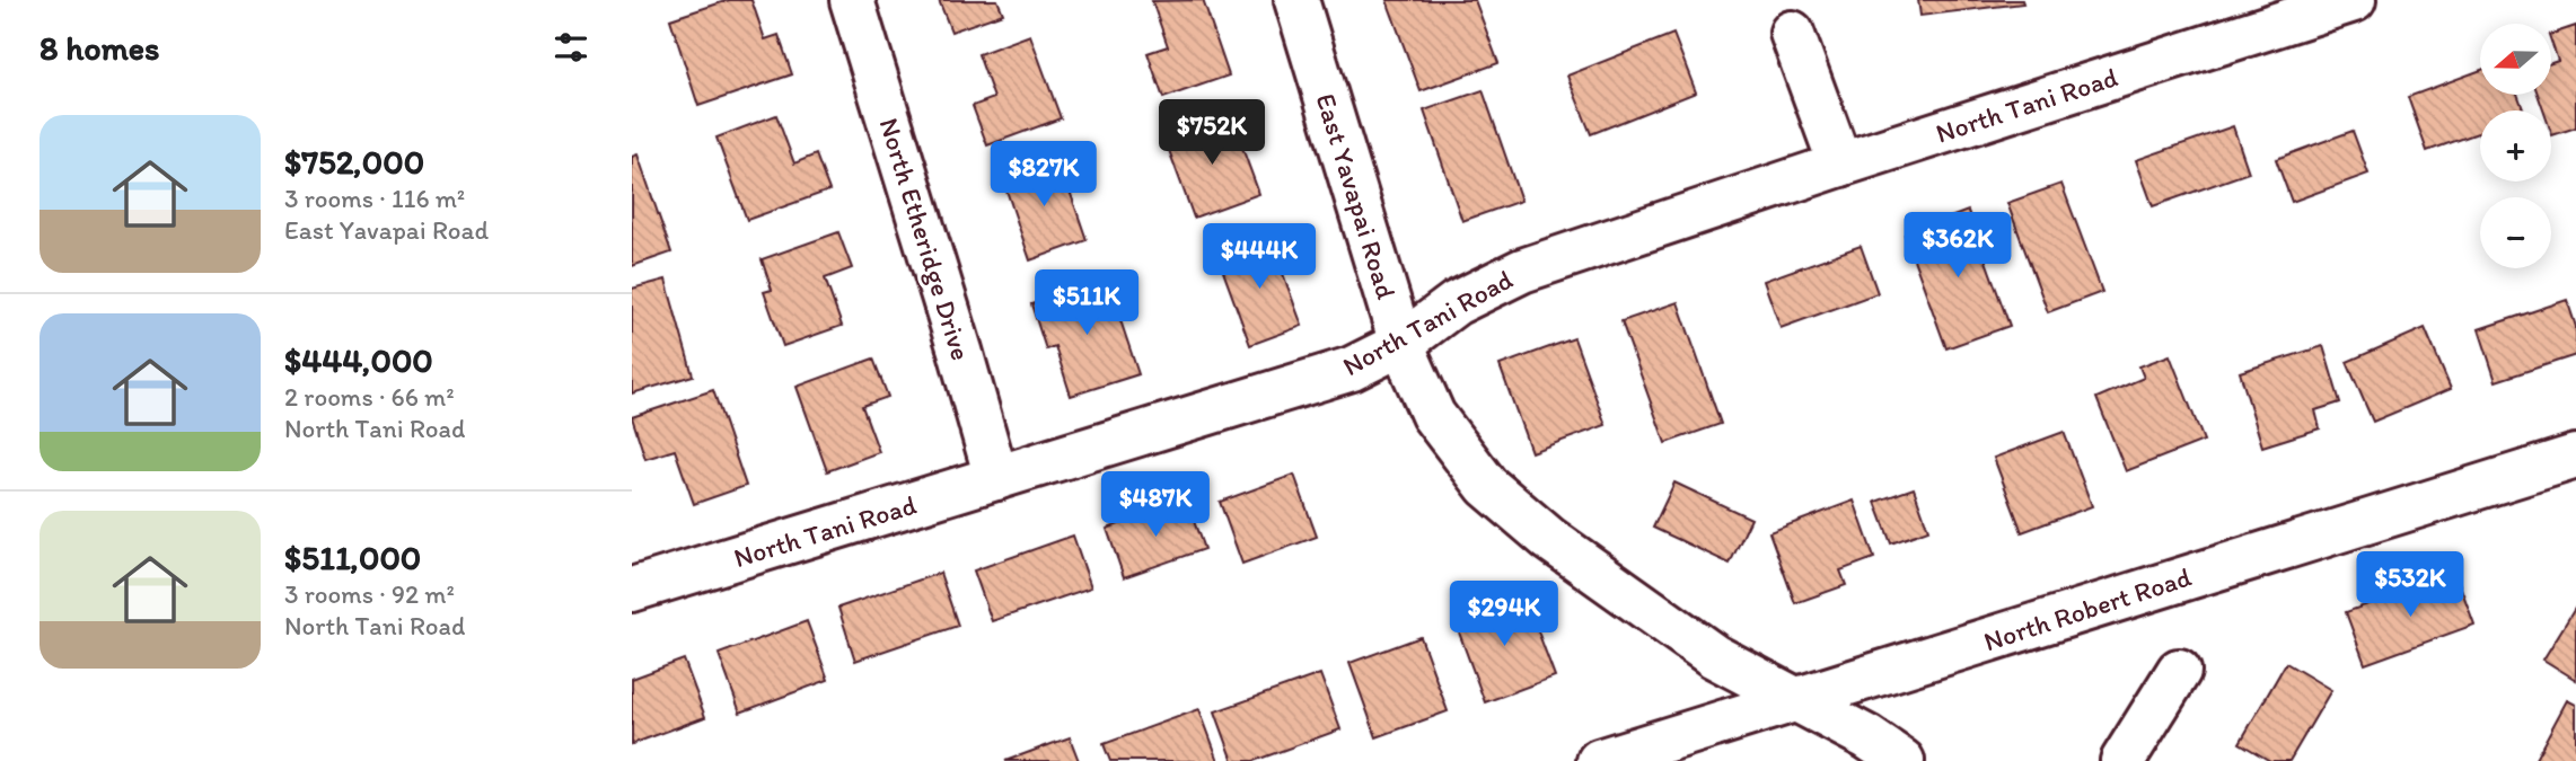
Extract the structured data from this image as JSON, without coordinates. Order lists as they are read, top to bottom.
{
  "streets": {
    "street": [
      "North Tani Road",
      "East Yavapai Road",
      "North Etheridge Drive",
      "North Robert Road"
    ]
  },
  "crossings": [
    ["North Tani Road", "East Yavapai Road"],
    ["North Tani Road", "North Etheridge Drive"],
    ["East Yavapai Road", "North Robert Road"]
  ],
  "north": "left",
  "page": {
    "heading": "8 homes",
    "map_buttons": ["+", "−"],
    "list": [
      {
        "name": "$752,000",
        "note": "3 rooms · 116 m² · East Yavapai Road"
      },
      {
        "name": "$444,000",
        "note": "2 rooms · 66 m² · North Tani Road"
      },
      {
        "name": "$511,000",
        "note": "3 rooms · 92 m² · North Tani Road"
      }
    ],
    "price": [
      "$752K",
      "$827K",
      "$362K",
      "$444K",
      "$511K",
      "$487K",
      "$532K",
      "$294K"
    ]
  }
}
